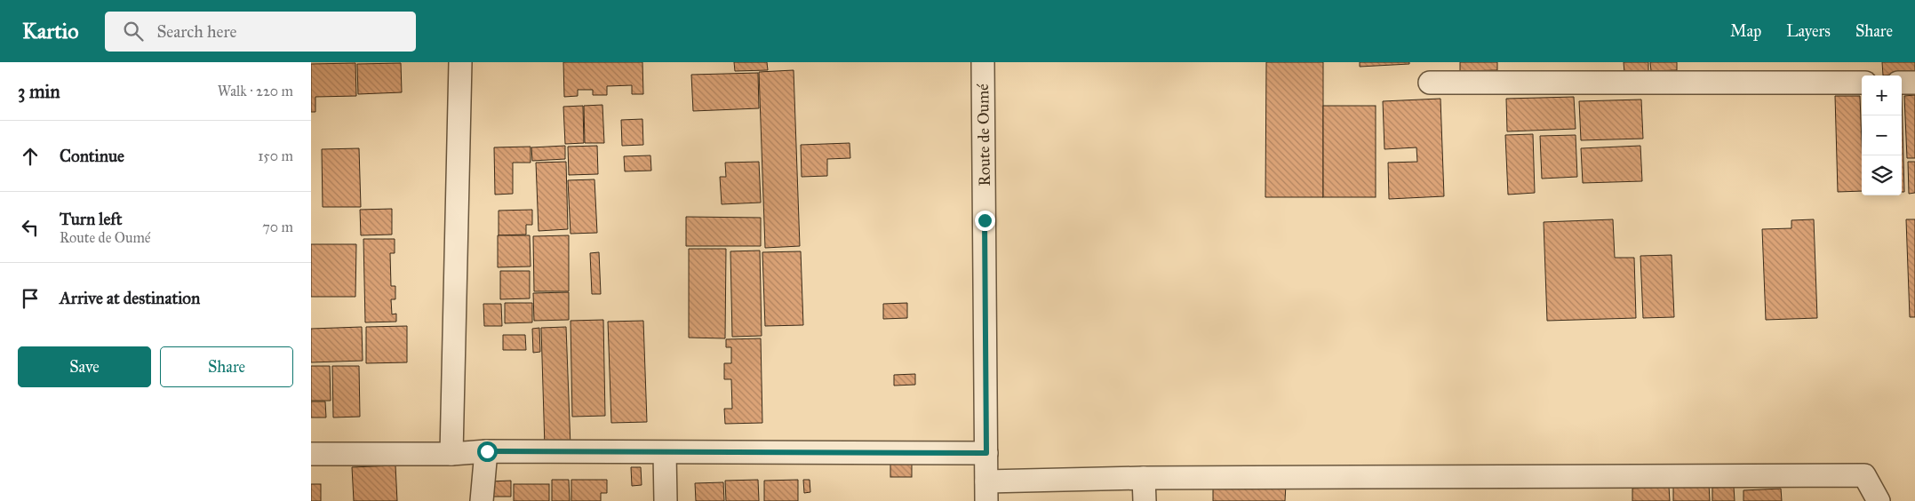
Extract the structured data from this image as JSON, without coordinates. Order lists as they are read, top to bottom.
{
  "streets": {
    "street": ["Route de Oumé"]
  },
  "page": {
    "header": "Kartio",
    "search": "Search here",
    "nav": ["Map", "Layers", "Share"],
    "heading": ["3 min", "Walk · 220 m"],
    "map_buttons": ["+", "−"],
    "list": [
      ["Continue", "150 m"],
      ["Turn left", "Route de Oumé", "70 m"],
      "Arrive at destination"
    ],
    "buttons": ["Save", "Share"]
  }
}
